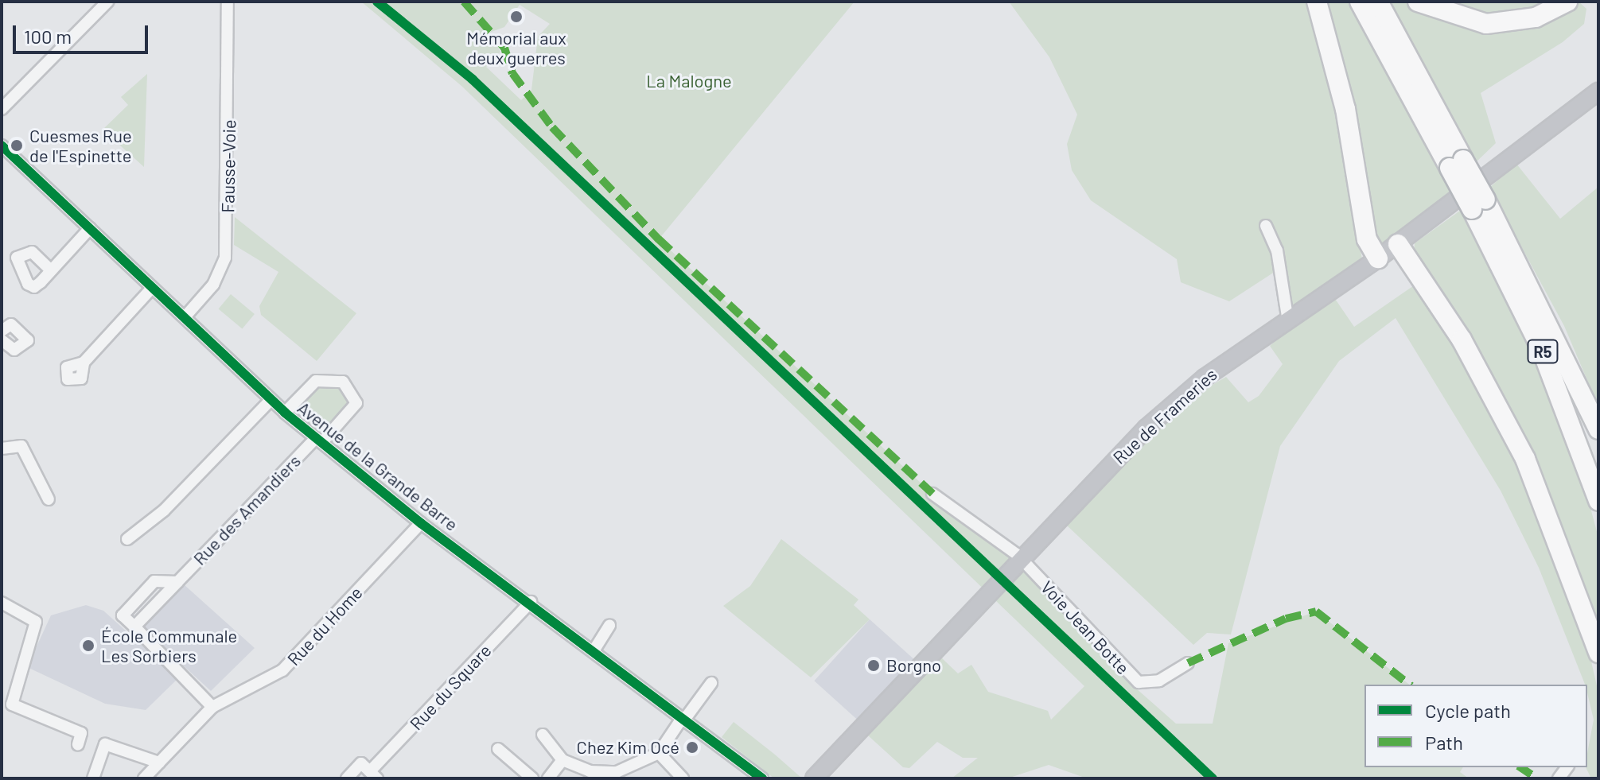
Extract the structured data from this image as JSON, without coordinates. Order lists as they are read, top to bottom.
{
  "streets": {
    "highway": ["R5"],
    "main road": ["Rue de Frameries"],
    "street": [
      "Fausse-Voie",
      "Avenue de la Grande Barre",
      "Rue des Amandiers",
      "Rue du Home",
      "Voie Jean Botte",
      "Rue du Square"
    ]
  },
  "crossings": [
    ["Fausse-Voie", "Avenue de la Grande Barre"],
    ["Rue de Frameries", "Voie Jean Botte"],
    ["Avenue de la Grande Barre", "Rue des Amandiers"],
    ["Avenue de la Grande Barre", "Rue du Home"],
    ["Avenue de la Grande Barre", "Rue du Square"]
  ],
  "parks": ["La Malogne"],
  "places": [
    "Mémorial aux deux guerres",
    "Cuesmes Rue de l'Espinette",
    "École Communale Les Sorbiers",
    "Borgno",
    "Chez Kim Océ"
  ],
  "legend": ["Cycle path", "Path"],
  "scale_bar": "100 m"
}
